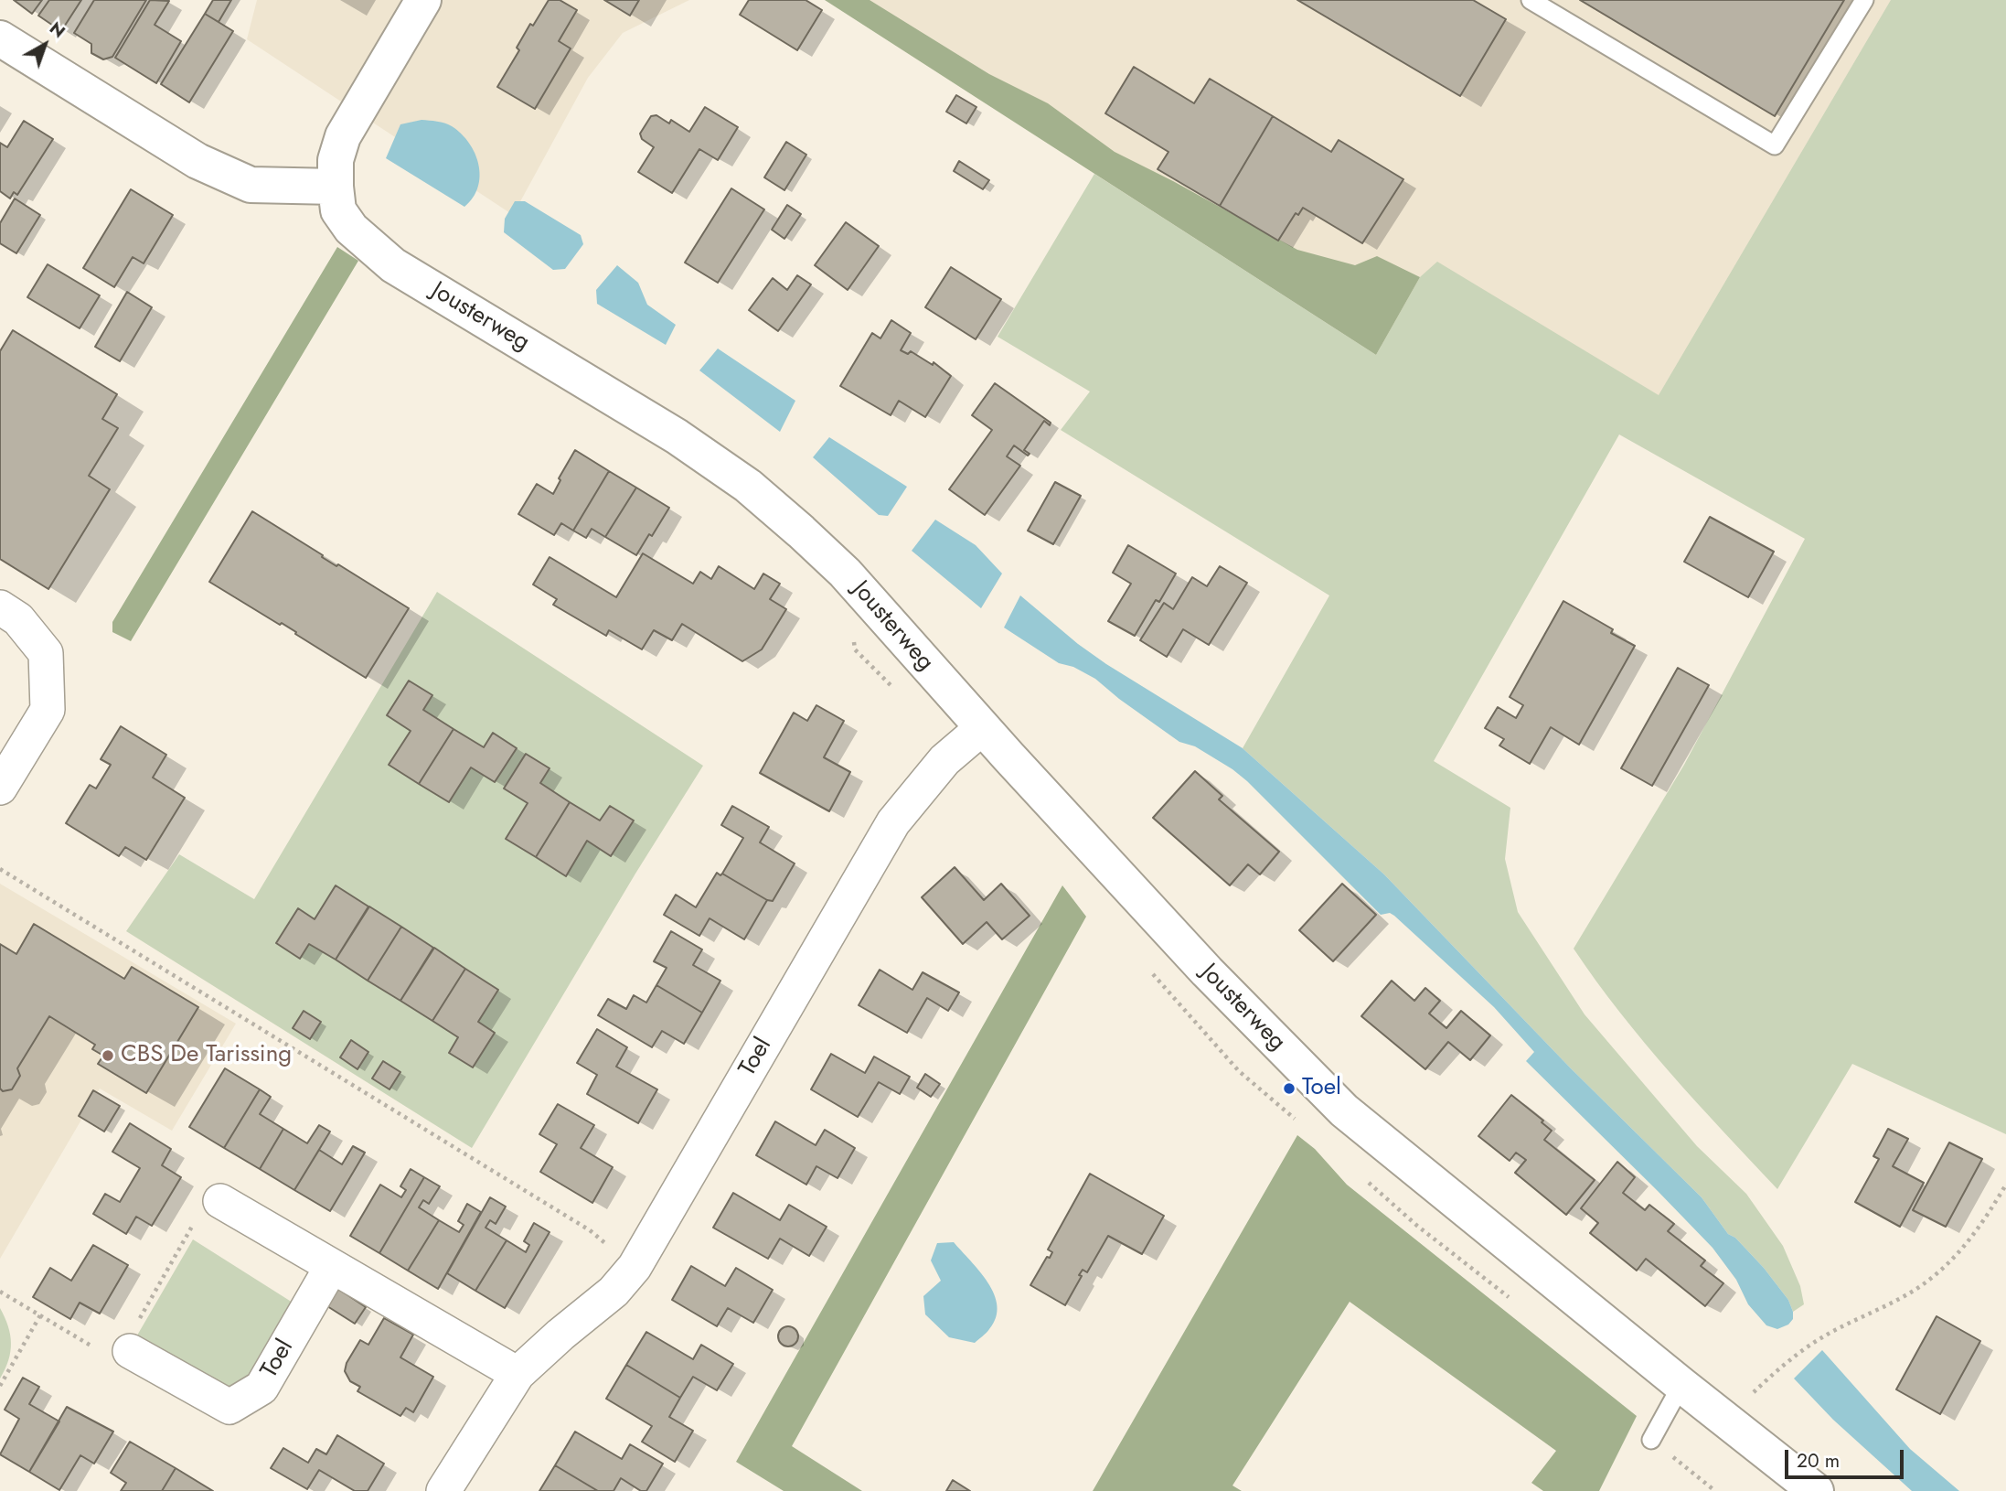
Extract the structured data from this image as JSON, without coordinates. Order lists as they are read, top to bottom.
{
  "streets": {
    "street": ["Jousterweg", "Toel"]
  },
  "crossings": [
    ["Jousterweg", "Toel"]
  ],
  "places": ["CBS De Tarissing", "Toel"],
  "scale_bar": "20 m",
  "north": "top right"
}
